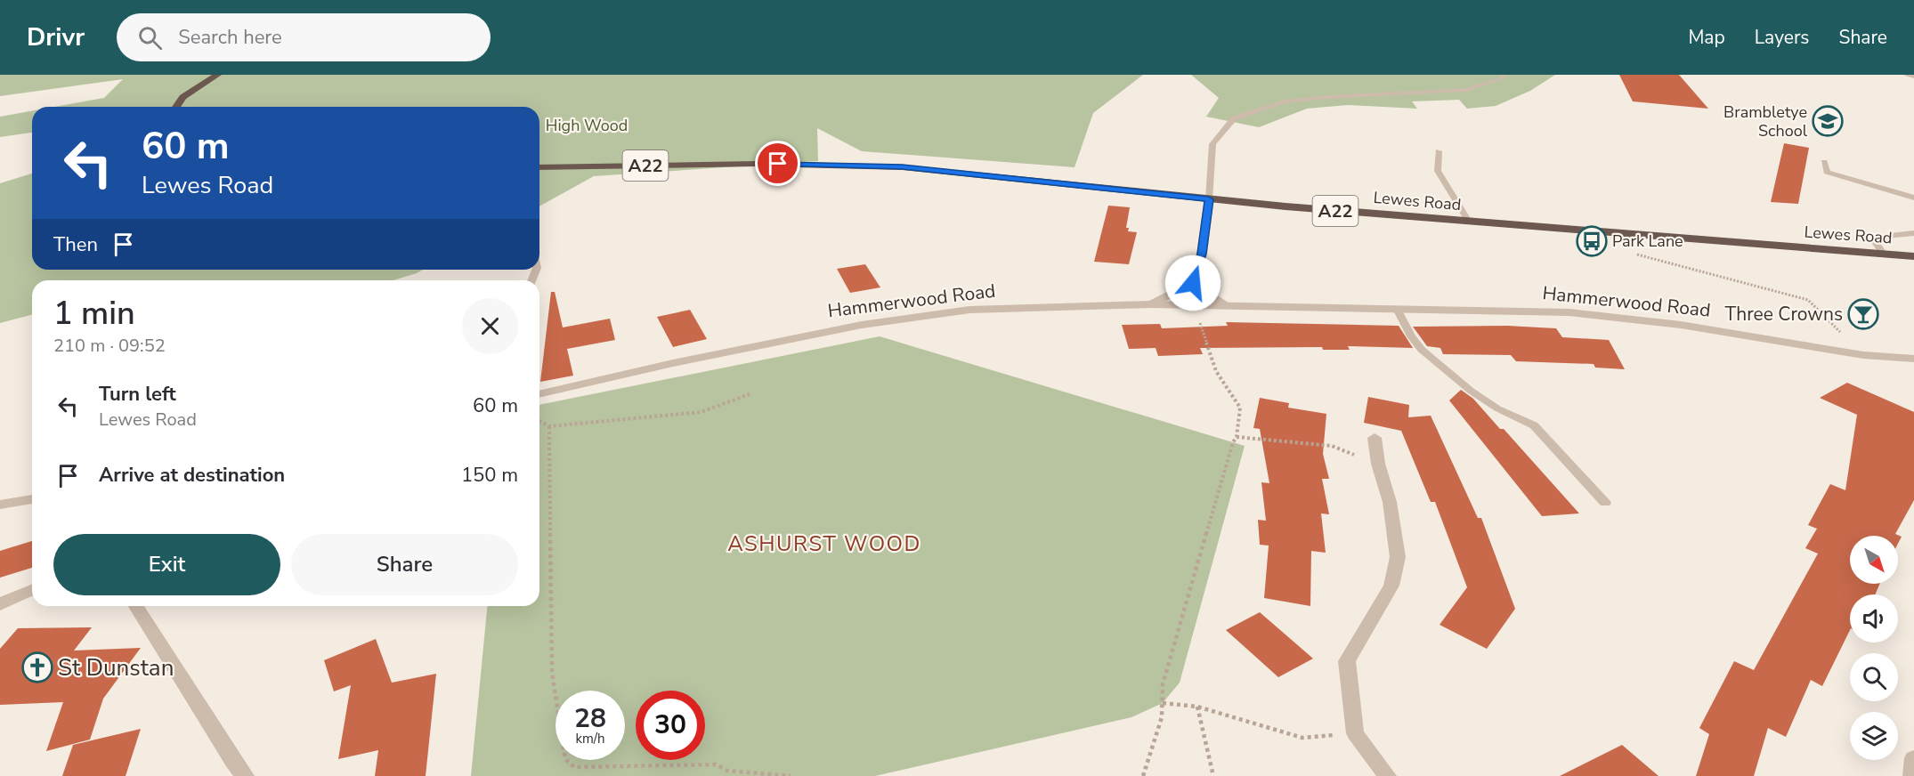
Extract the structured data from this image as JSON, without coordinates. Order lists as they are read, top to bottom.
{
  "streets": {
    "highway": ["A22", "Lewes Road"],
    "street": ["Hammerwood Road"]
  },
  "districts": ["ASHURST WOOD"],
  "parks": ["High Wood"],
  "places": {
    "school or university": ["Brambletye School"],
    "bus stop": ["Park Lane"],
    "bar": ["Three Crowns"],
    "church": ["St Dunstan"]
  },
  "north": "bottom right",
  "page": {
    "header": "Drivr",
    "search": "Search here",
    "nav": ["Map", "Layers", "Share"],
    "turn": ["60 m", "Lewes Road"],
    "then": "Then",
    "heading": ["1 min", "210 m · 09:52"],
    "list": [
      {
        "name": "Turn left",
        "note": "Lewes Road",
        "value": "60 m"
      },
      {
        "name": "Arrive at destination",
        "value": "150 m"
      }
    ],
    "buttons": ["Exit", "Share"],
    "speed": "28 km/h",
    "limit": "30"
  }
}
